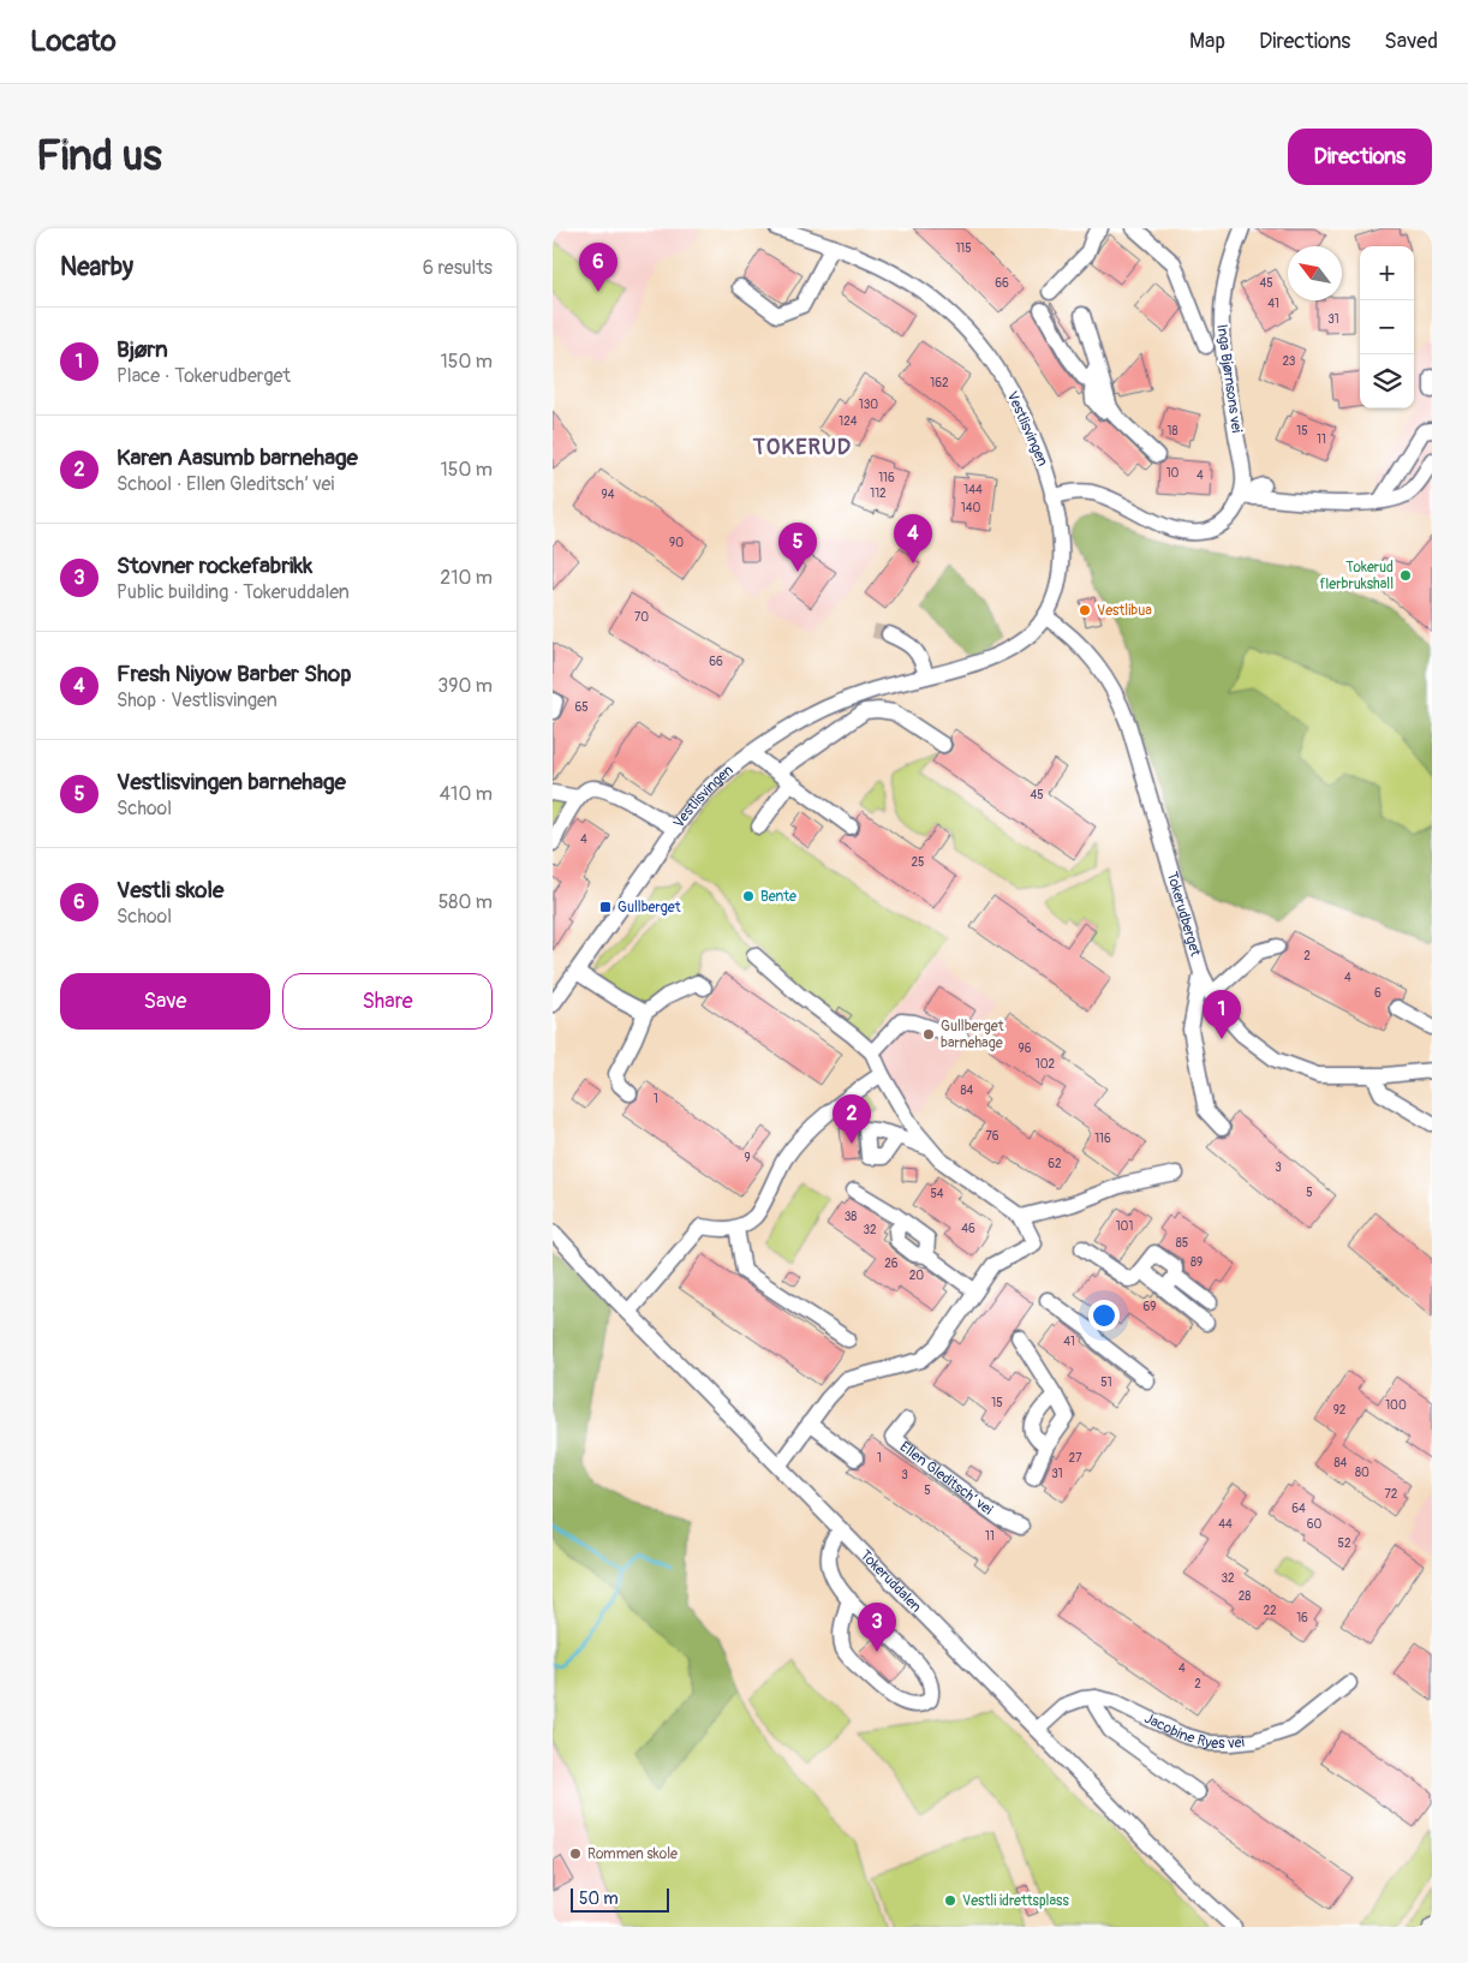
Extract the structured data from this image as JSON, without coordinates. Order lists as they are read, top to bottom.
{
  "streets": {
    "street": [
      "Inga Bjørnsons vei",
      "Vestlisvingen",
      "Tokerudberget",
      "Ellen Gleditsch’ vei",
      "Tokeruddalen",
      "Jacobine Ryes vei"
    ]
  },
  "crossings": [
    ["Vestlisvingen", "Tokerudberget"]
  ],
  "districts": ["TOKERUD"],
  "places": {
    "other": [
      "Tokerud flerbrukshall",
      "Vestlibua",
      "Bente",
      "Gullberget barnehage",
      "Rommen skole",
      "Vestli idrettsplass"
    ],
    "transit": ["Gullberget"]
  },
  "house_numbers": [
    "115",
    "66",
    "45",
    "41",
    "31",
    "23",
    "162",
    "130",
    "124",
    "18",
    "15",
    "11",
    "10",
    "4",
    "116",
    "144",
    "112",
    "94",
    "140",
    "90",
    "70",
    "66",
    "65",
    "45",
    "4",
    "25",
    "2",
    "4",
    "6",
    "96",
    "102",
    "84",
    "1",
    "76",
    "116",
    "9",
    "62",
    "3",
    "5",
    "54",
    "38",
    "101",
    "46",
    "32",
    "85",
    "89",
    "26",
    "20",
    "69",
    "41",
    "51",
    "15",
    "100",
    "92",
    "1",
    "27",
    "84",
    "80",
    "31",
    "3",
    "5",
    "72",
    "64",
    "44",
    "60",
    "11",
    "52",
    "32",
    "28",
    "22",
    "16",
    "4",
    "2"
  ],
  "scale_bar": "50 m",
  "north": "top left",
  "page": {
    "header": "Locato",
    "nav": ["Map", "Directions", "Saved"],
    "buttons": [
      "Directions",
      ["Save", "Share"]
    ],
    "title": "Find us",
    "heading": ["Nearby", "6 results"],
    "pins": [
      "6",
      "4",
      "5",
      "1",
      "2",
      "3"
    ],
    "map_buttons": ["+", "−"],
    "list": [
      {
        "mark": "1",
        "name": "Bjørn",
        "note": "Place · Tokerudberget",
        "value": "150 m"
      },
      {
        "mark": "2",
        "name": "Karen Aasumb barnehage",
        "note": "School · Ellen Gleditsch’ vei",
        "value": "150 m"
      },
      {
        "mark": "3",
        "name": "Stovner rockefabrikk",
        "note": "Public building · Tokeruddalen",
        "value": "210 m"
      },
      {
        "mark": "4",
        "name": "Fresh Niyow Barber Shop",
        "note": "Shop · Vestlisvingen",
        "value": "390 m"
      },
      {
        "mark": "5",
        "name": "Vestlisvingen barnehage",
        "note": "School",
        "value": "410 m"
      },
      {
        "mark": "6",
        "name": "Vestli skole",
        "note": "School",
        "value": "580 m"
      }
    ],
    "scale": "50 m"
  }
}
